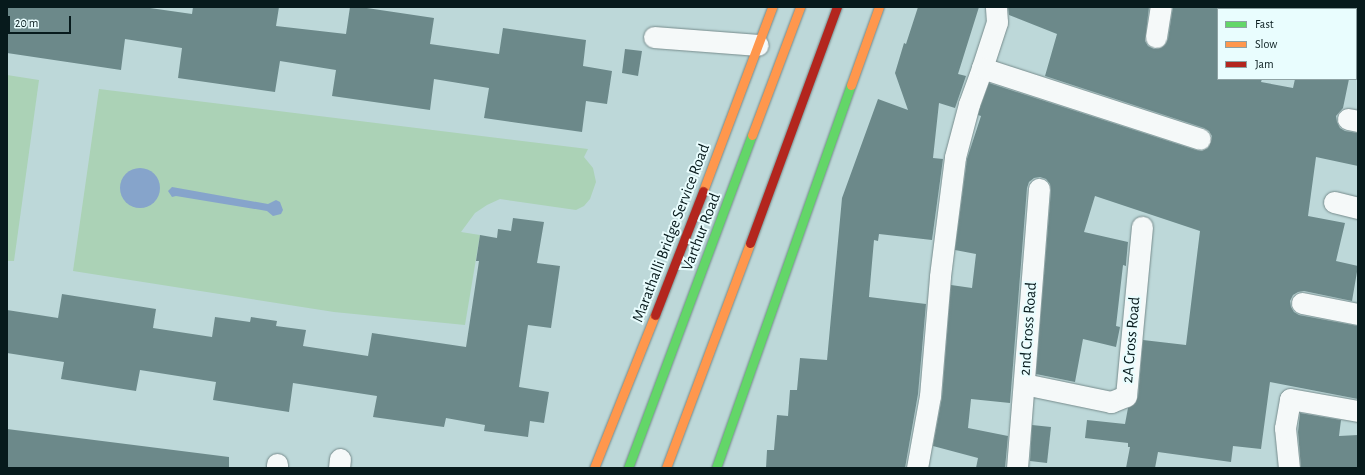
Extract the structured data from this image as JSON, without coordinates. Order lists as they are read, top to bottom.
{
  "streets": {
    "street": [
      "Varthur Road",
      "Marathalli Bridge Service Road",
      "2nd Cross Road",
      "2A Cross Road"
    ]
  },
  "crossings": [
    ["2nd Cross Road", "2A Cross Road"]
  ],
  "legend": ["Fast", "Slow", "Jam"],
  "scale_bar": "20 m"
}
